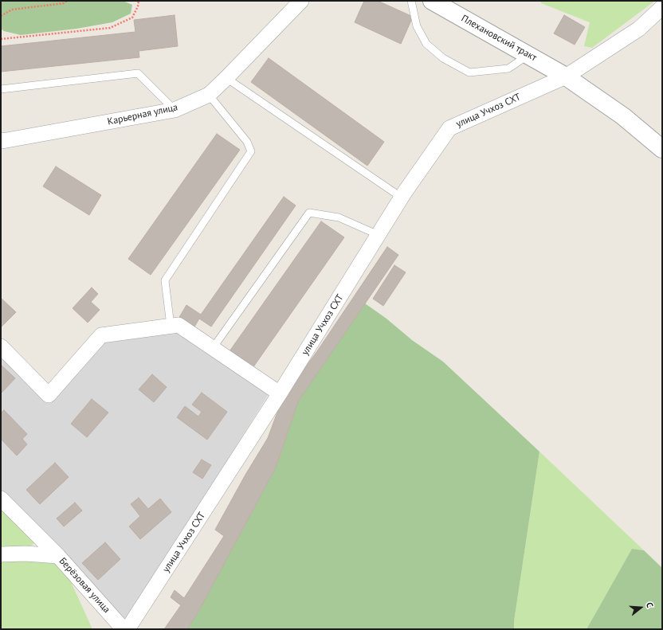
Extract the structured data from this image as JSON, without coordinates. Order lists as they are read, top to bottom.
{
  "streets": {
    "street": [
      "Плехановский тракт",
      "улица Учхоз СХТ",
      "Карьерная улица",
      "Берёзовая улица"
    ]
  },
  "crossings": [
    ["Плехановский тракт", "улица Учхоз СХТ"]
  ],
  "north": "right"
}
